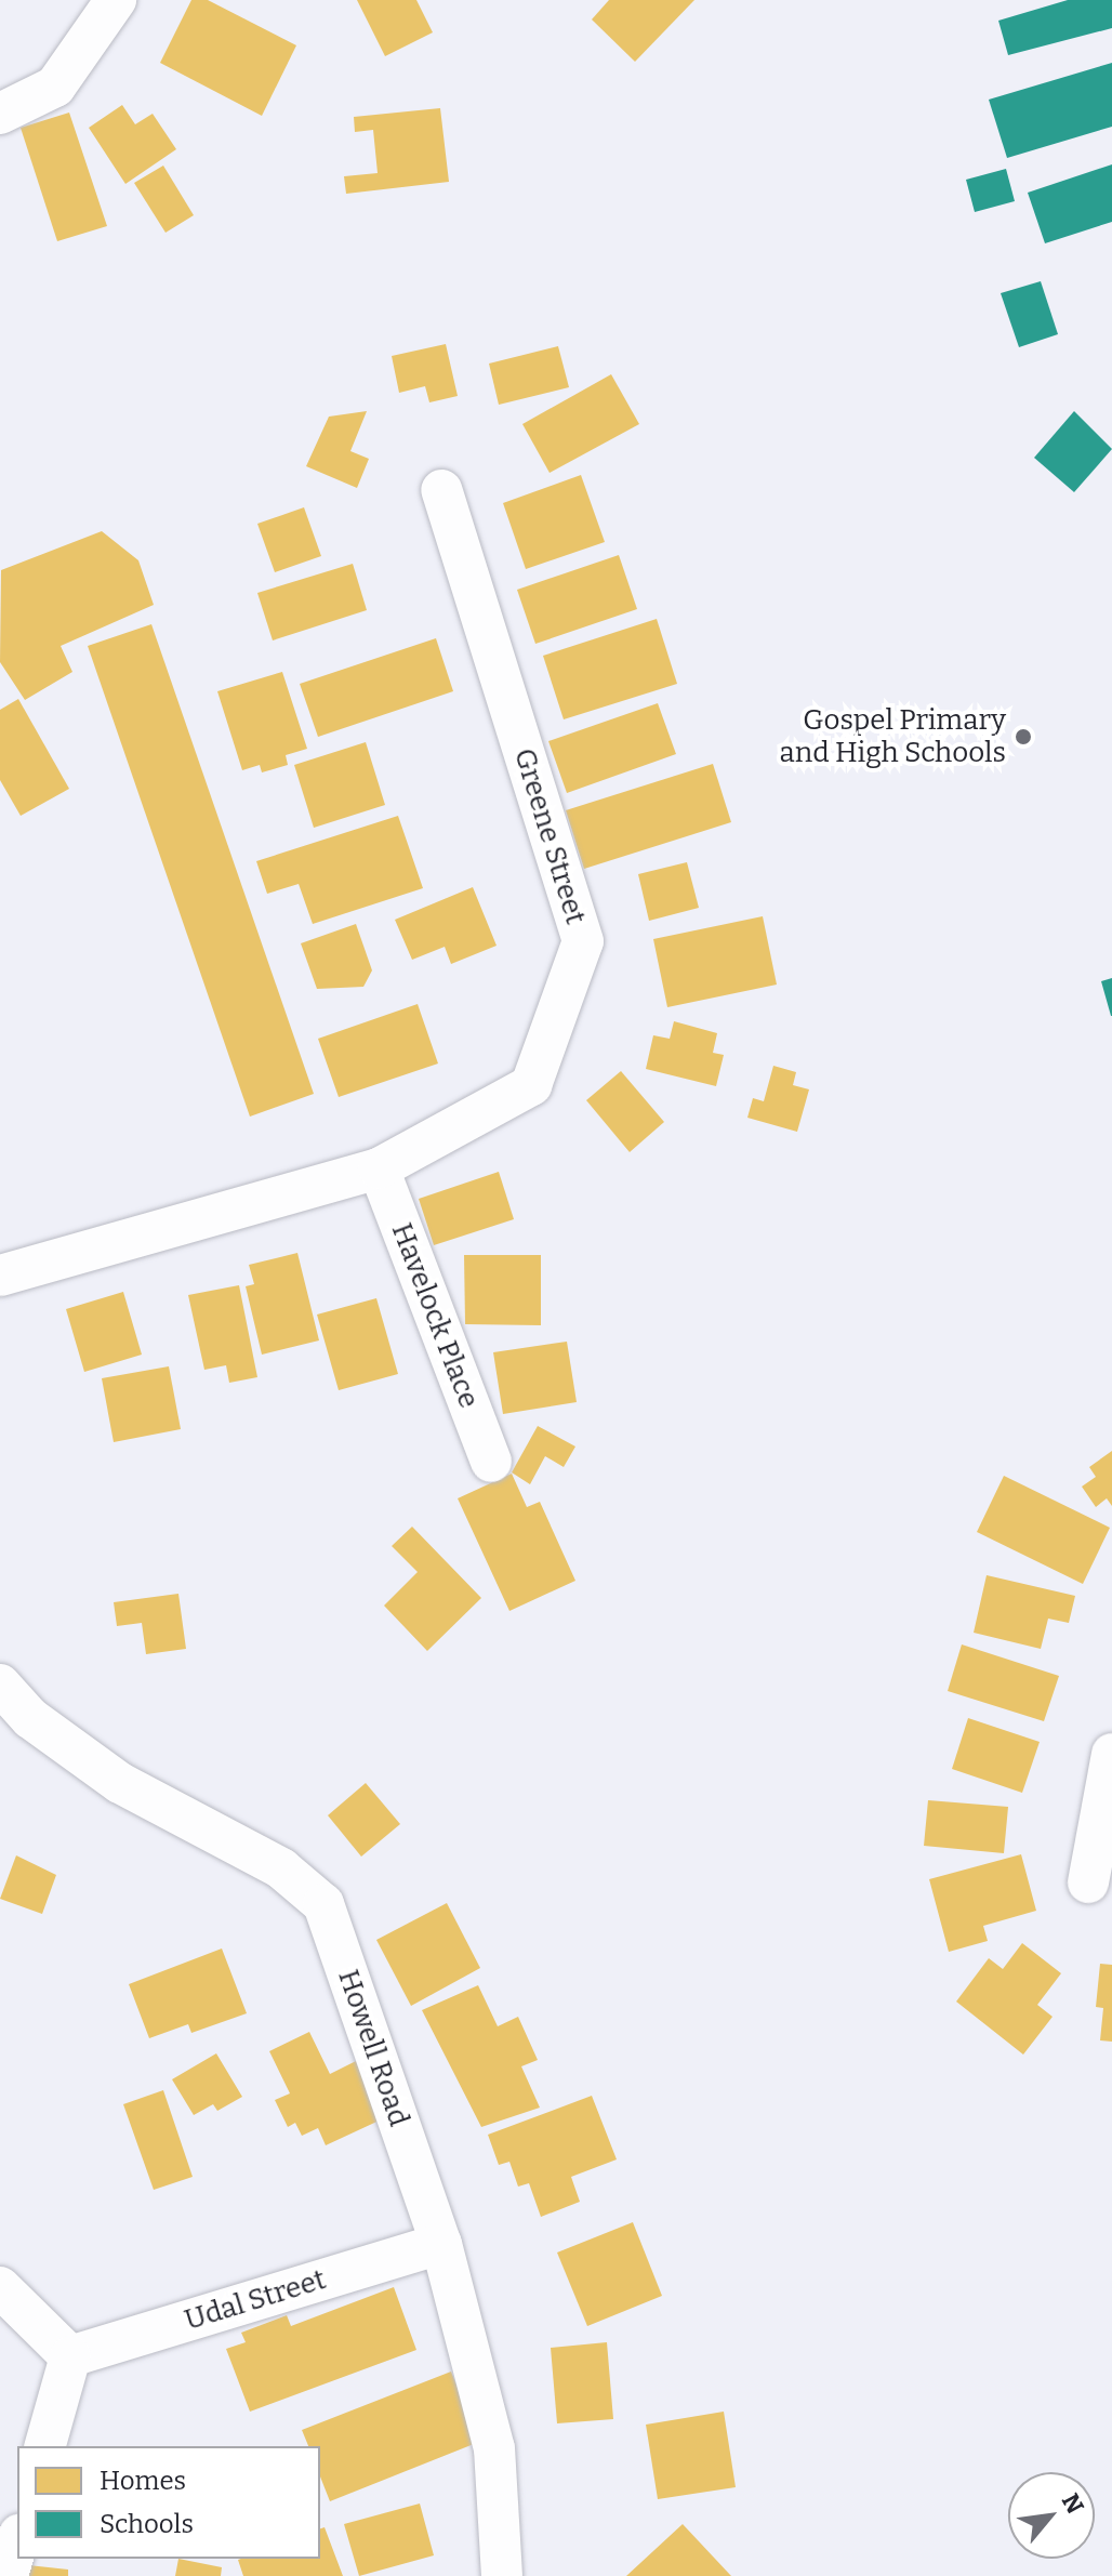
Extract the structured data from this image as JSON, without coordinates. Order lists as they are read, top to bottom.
{
  "streets": {
    "street": [
      "Greene Street",
      "Havelock Place",
      "Howell Road",
      "Udal Street"
    ]
  },
  "crossings": [
    ["Greene Street", "Havelock Place"],
    ["Howell Road", "Udal Street"]
  ],
  "places": ["Gospel Primary and High Schools"],
  "legend": ["Homes", "Schools"],
  "north": "top right"
}
